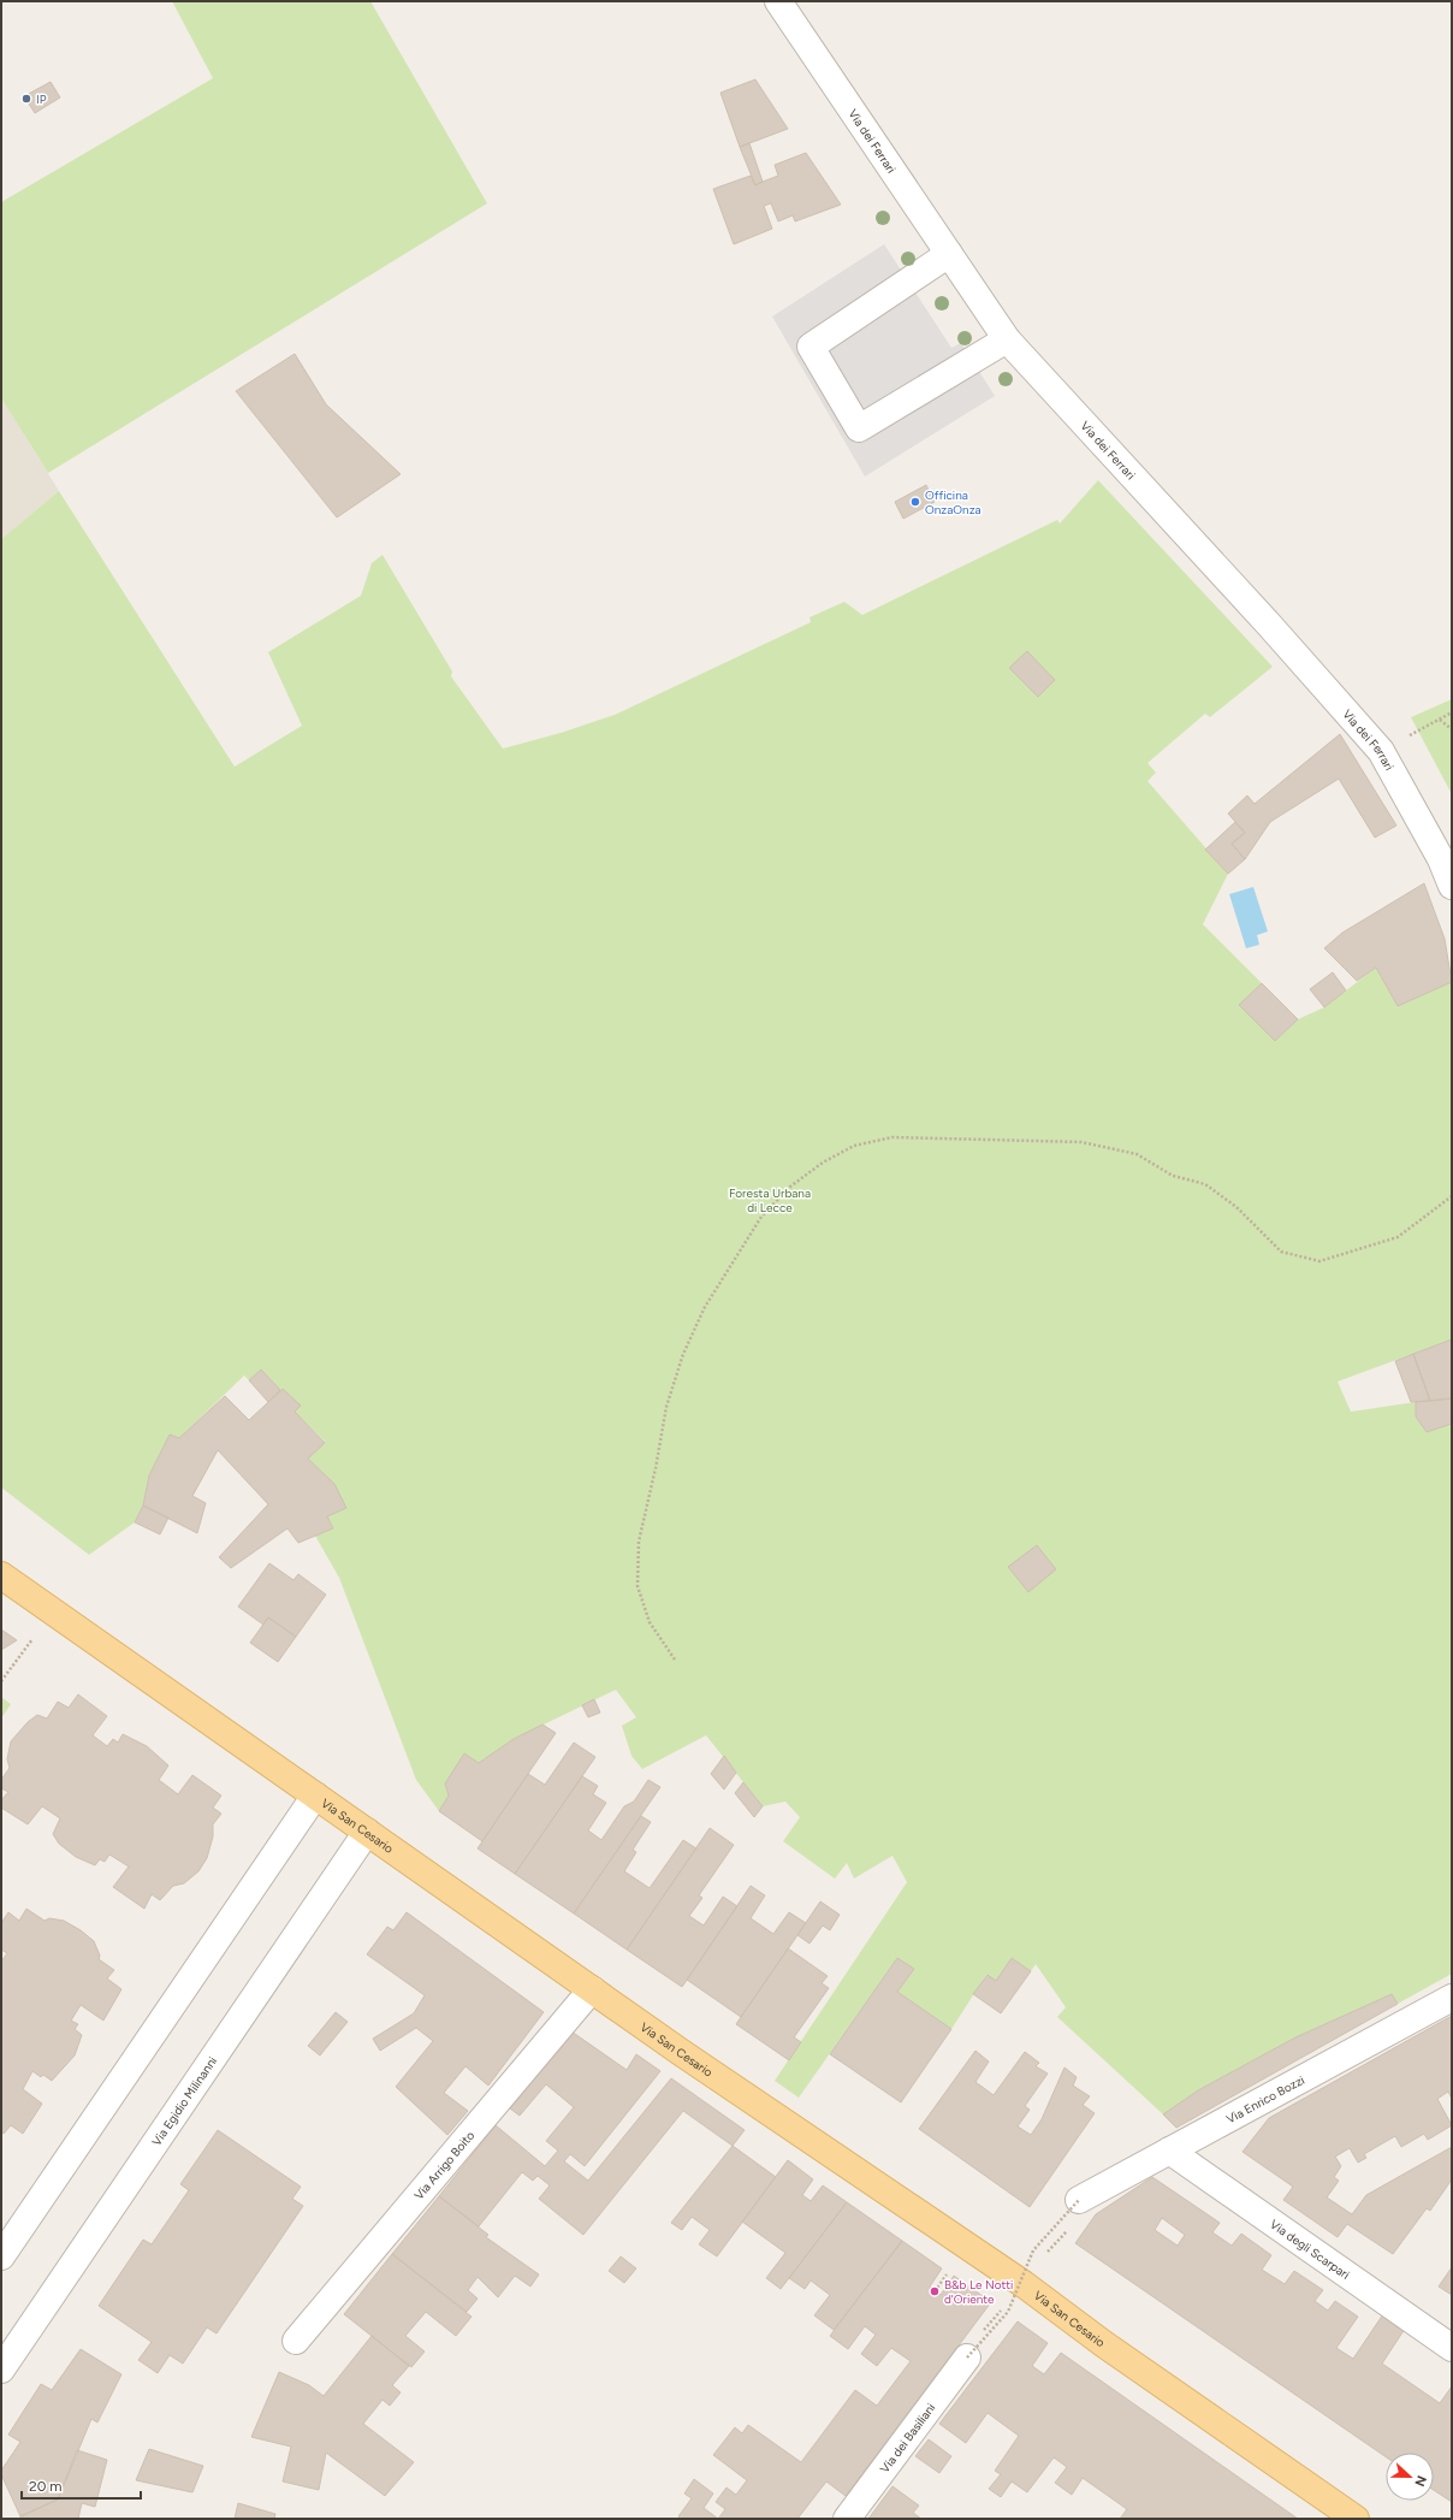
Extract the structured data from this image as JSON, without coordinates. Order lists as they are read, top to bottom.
{
  "streets": {
    "main road": ["Via San Cesario"],
    "street": [
      "Via dei Ferrari",
      "Via Enrico Bozzi",
      "Via Egidio Milinanni",
      "Via Arrigo Boito",
      "Via degli Scarpari",
      "Via dei Basiliani"
    ]
  },
  "crossings": [
    ["Via San Cesario", "Via Egidio Milinanni"],
    ["Via San Cesario", "Via Arrigo Boito"],
    ["Via Enrico Bozzi", "Via degli Scarpari"]
  ],
  "parks": ["Foresta Urbana di Lecce"],
  "places": ["IP", "Officina OnzaOnza", "B&b Le Notti d'Oriente"],
  "scale_bar": "20 m",
  "north": "right"
}
